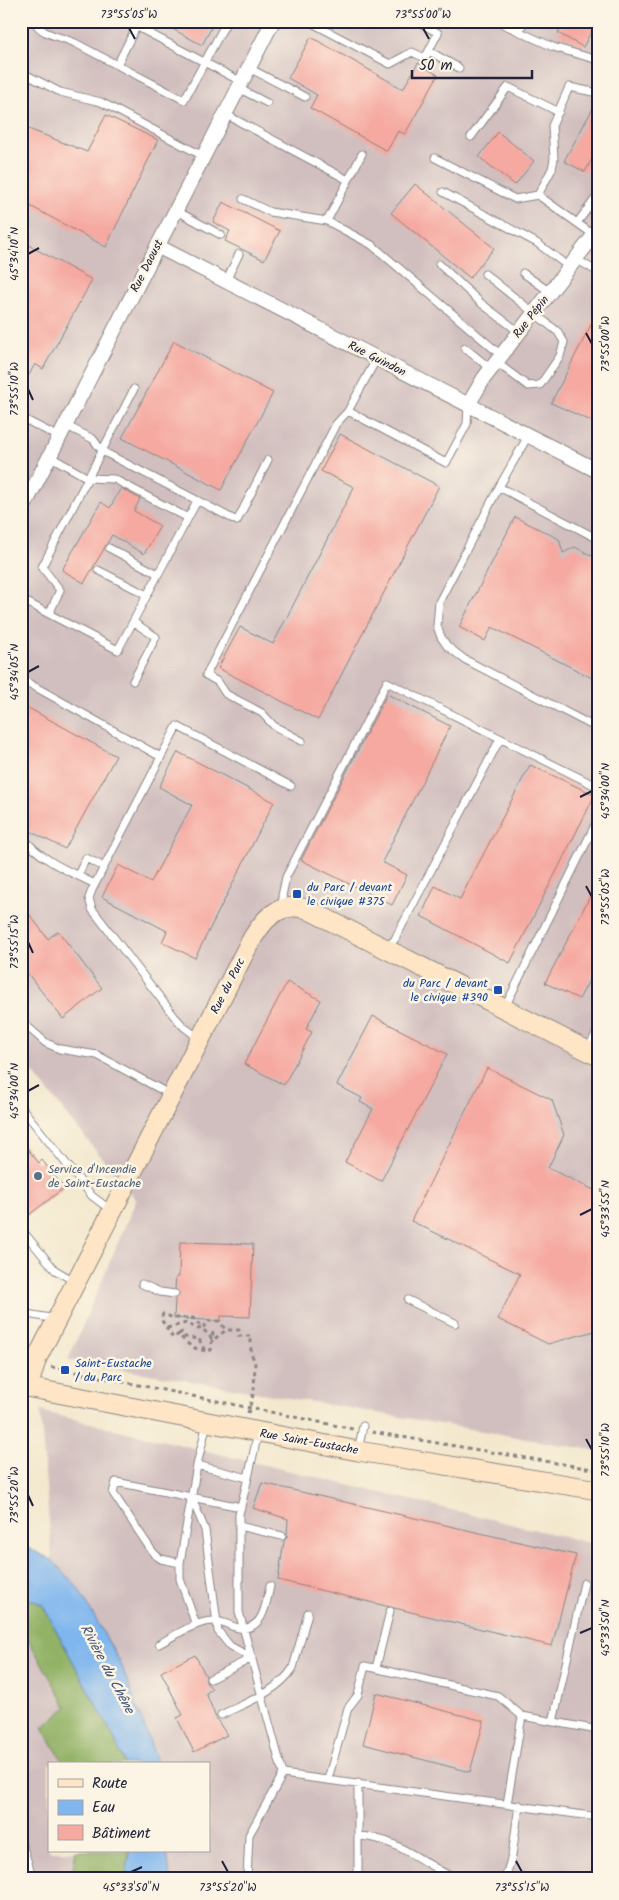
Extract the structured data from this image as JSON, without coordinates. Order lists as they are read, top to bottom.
{
  "streets": {
    "street": [
      "Rue Daoust",
      "Rue Pépin",
      "Rue Guindon",
      "Rue du Parc",
      "Rue Saint-Eustache"
    ]
  },
  "crossings": [
    ["Rue Daoust", "Rue Guindon"],
    ["Rue Pépin", "Rue Guindon"],
    ["Rue du Parc", "Rue Saint-Eustache"]
  ],
  "water": ["Rivière du Chêne"],
  "places": {
    "transit": ["du Parc / devant le civique #375", "du Parc / devant le civique #390", "Saint-Eustache / du Parc"],
    "other": ["Service d'Incendie de Saint-Eustache"]
  },
  "legend": ["Route", "Eau", "Bâtiment"],
  "scale_bar": "50 m",
  "coordinates": [
    "73°55'05\"W",
    "73°55'00\"W",
    "45°34'10\"N",
    "73°55'10\"W",
    "45°34'05\"N",
    "45°34'00\"N",
    "73°55'15\"W",
    "45°33'55\"N",
    "73°55'20\"W",
    "45°33'50\"N"
  ]
}
